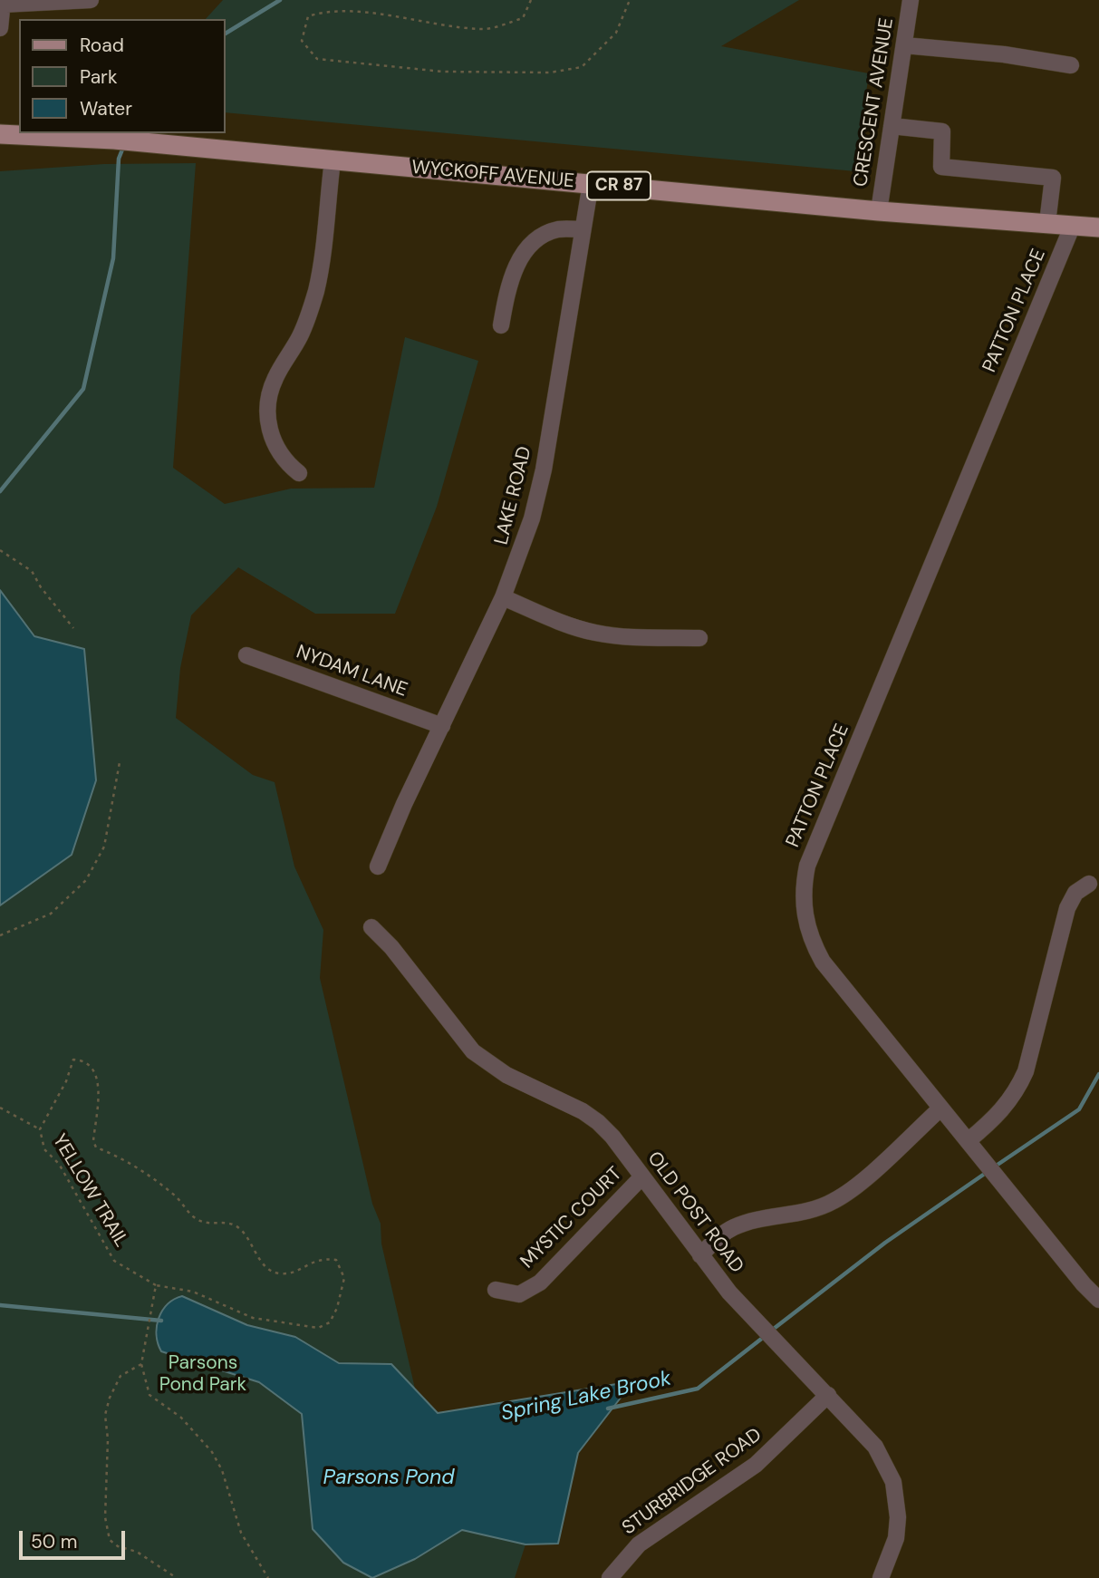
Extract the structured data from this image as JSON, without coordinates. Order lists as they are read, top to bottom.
{
  "streets": {
    "main road": ["WYCKOFF AVENUE", "CR 87"],
    "street": [
      "CRESCENT AVENUE",
      "PATTON PLACE",
      "LAKE ROAD",
      "NYDAM LANE",
      "OLD POST ROAD",
      "MYSTIC COURT",
      "STURBRIDGE ROAD"
    ],
    "path": ["YELLOW TRAIL"]
  },
  "crossings": [
    ["CRESCENT AVENUE", "WYCKOFF AVENUE"],
    ["WYCKOFF AVENUE", "PATTON PLACE"],
    ["WYCKOFF AVENUE", "LAKE ROAD"],
    ["LAKE ROAD", "NYDAM LANE"],
    ["OLD POST ROAD", "MYSTIC COURT"],
    ["OLD POST ROAD", "STURBRIDGE ROAD"]
  ],
  "water": ["Spring Lake Brook", "Parsons Pond"],
  "parks": ["Parsons Pond Park"],
  "legend": ["Road", "Park", "Water"],
  "scale_bar": "50 m"
}
